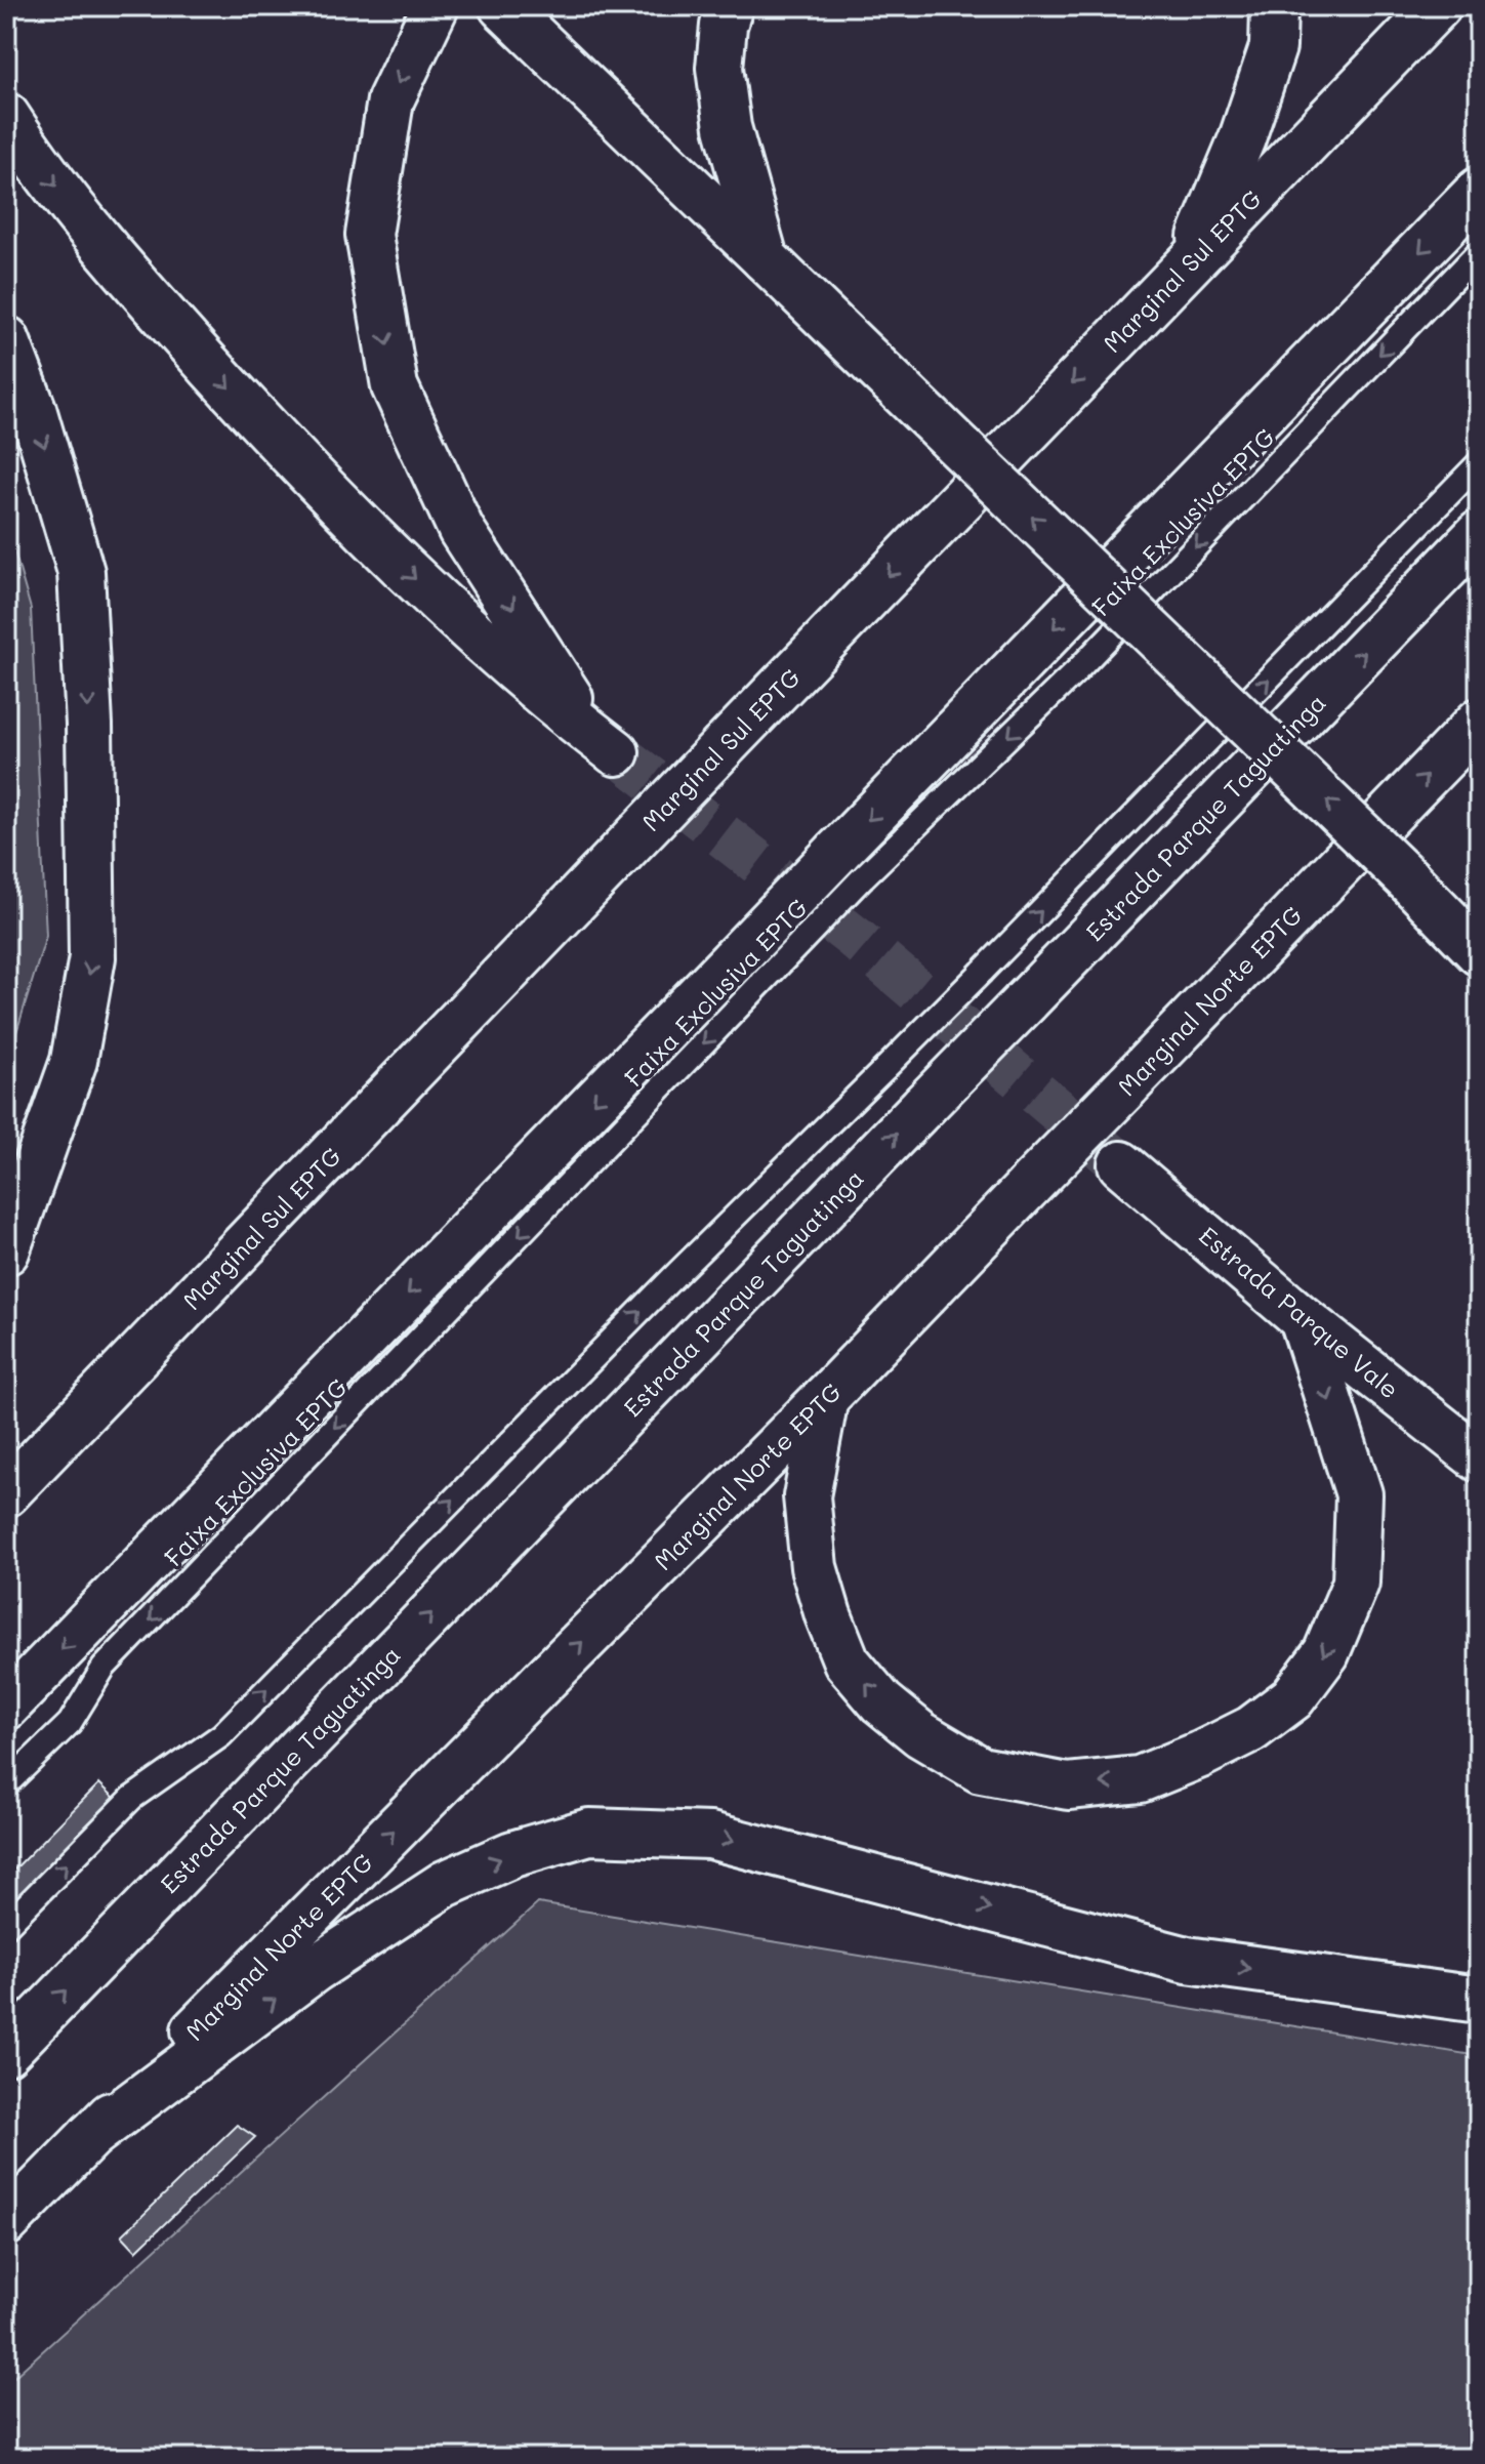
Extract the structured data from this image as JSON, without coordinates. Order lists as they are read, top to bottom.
{
  "streets": {
    "main road": [
      "Marginal Sul EPTG",
      "Estrada Parque Taguatinga",
      "Marginal Norte EPTG",
      "Estrada Parque Vale"
    ],
    "lane": ["Faixa Exclusiva EPTG"]
  }
}
